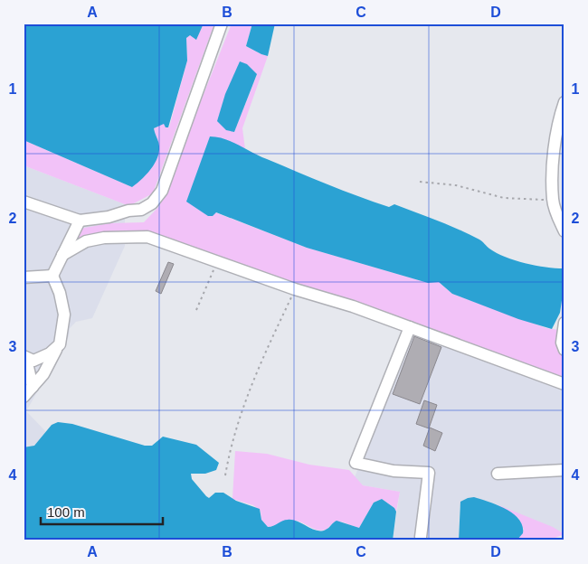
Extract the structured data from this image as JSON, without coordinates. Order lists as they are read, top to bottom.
{
  "scale_bar": "100 m",
  "grid": {
    "columns": [
      "A",
      "B",
      "C",
      "D"
    ],
    "rows": [
      "1",
      "2",
      "3",
      "4"
    ]
  }
}
